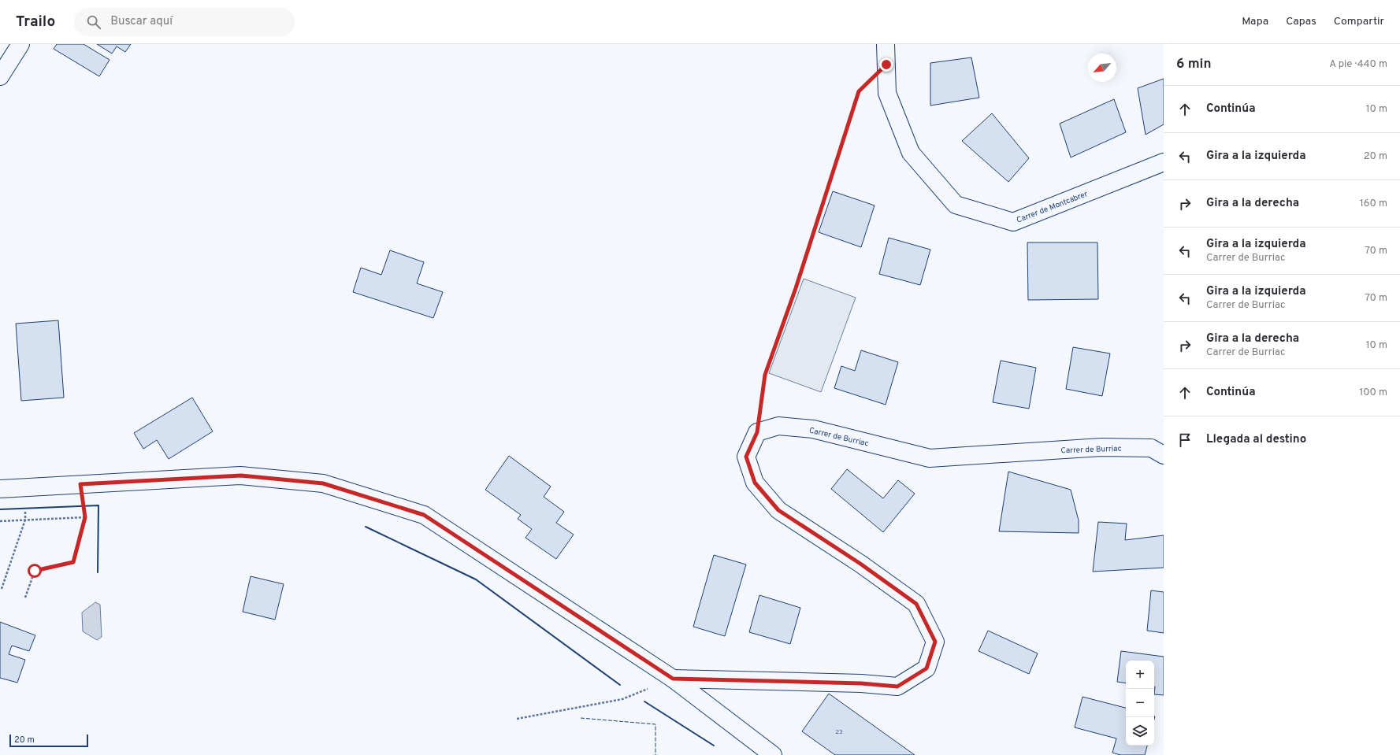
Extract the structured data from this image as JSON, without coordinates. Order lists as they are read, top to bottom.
{
  "streets": {
    "street": ["Carrer de Montcabrer", "Carrer de Burriac"]
  },
  "house_numbers": ["23"],
  "scale_bar": "20 m",
  "north": "bottom left",
  "page": {
    "header": "Trailo",
    "search": "Buscar aquí",
    "nav": ["Mapa", "Capas", "Compartir"],
    "heading": ["6 min", "A pie · 440 m"],
    "list": [
      ["Continúa", "10 m"],
      ["Gira a la izquierda", "20 m"],
      ["Gira a la derecha", "160 m"],
      ["Gira a la izquierda", "Carrer de Burriac", "70 m"],
      ["Gira a la izquierda", "Carrer de Burriac", "70 m"],
      ["Gira a la derecha", "Carrer de Burriac", "10 m"],
      ["Continúa", "100 m"],
      "Llegada al destino"
    ],
    "map_buttons": ["+", "−"],
    "scale": "20 m"
  }
}
